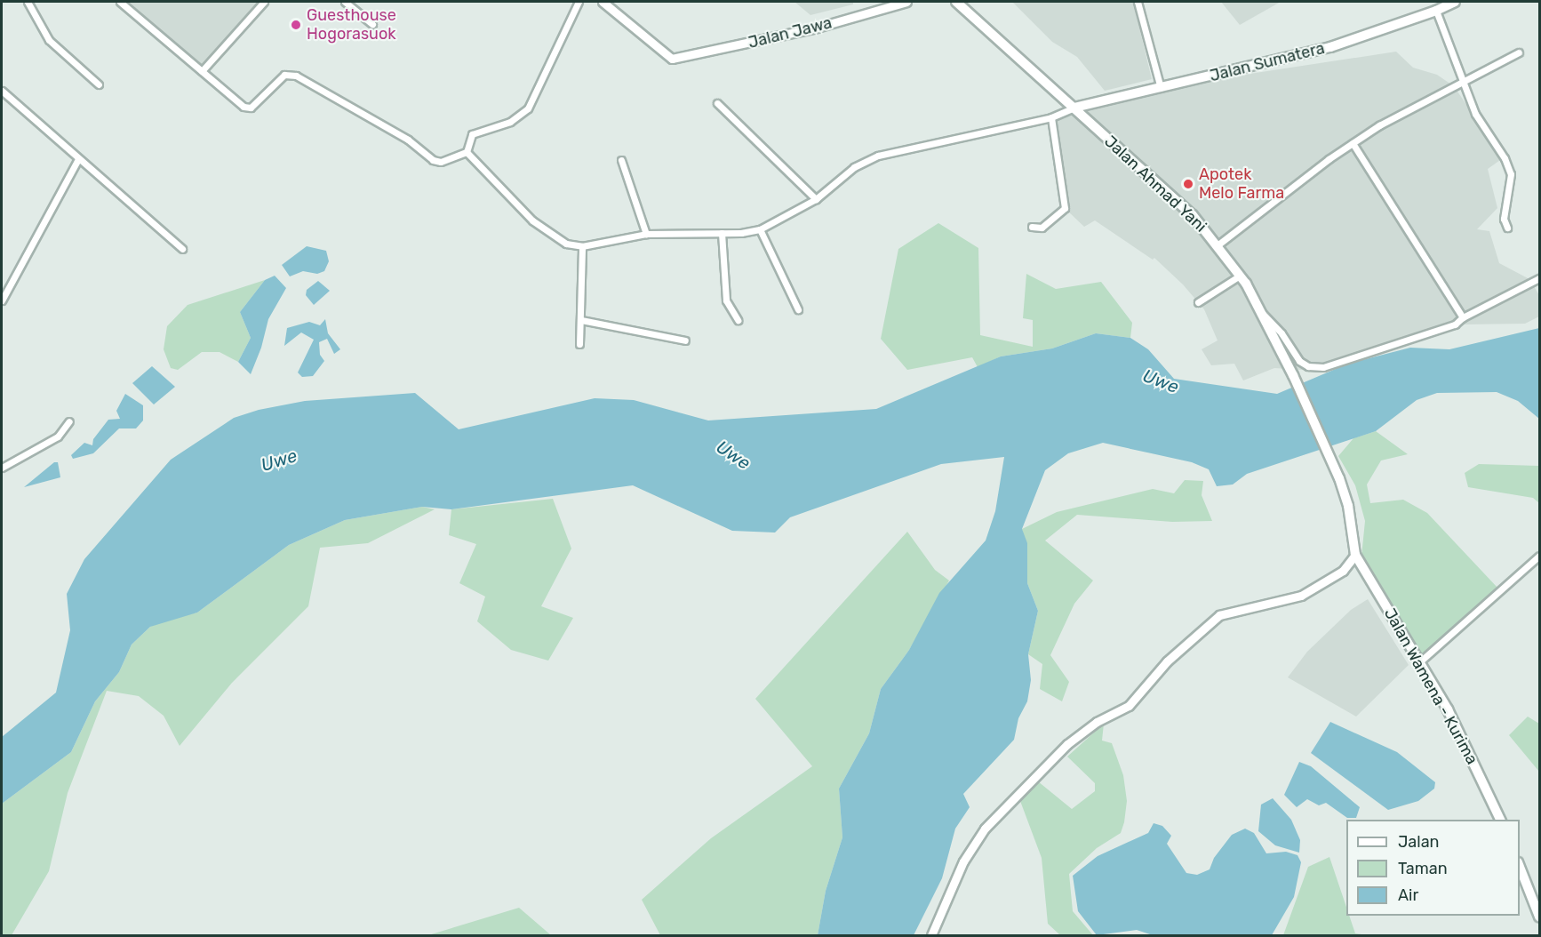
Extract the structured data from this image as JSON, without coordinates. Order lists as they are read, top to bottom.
{
  "streets": {
    "main road": ["Jalan Sumatera", "Jalan Ahmad Yani", "Jalan Wamena - Kurima"],
    "street": ["Jalan Jawa"]
  },
  "crossings": [
    ["Jalan Sumatera", "Jalan Ahmad Yani"],
    ["Jalan Ahmad Yani", "Jalan Wamena - Kurima"]
  ],
  "water": ["Uwe"],
  "places": ["Guesthouse Hogorasuok", "Apotek Melo Farma"],
  "legend": ["Jalan", "Taman", "Air"]
}
